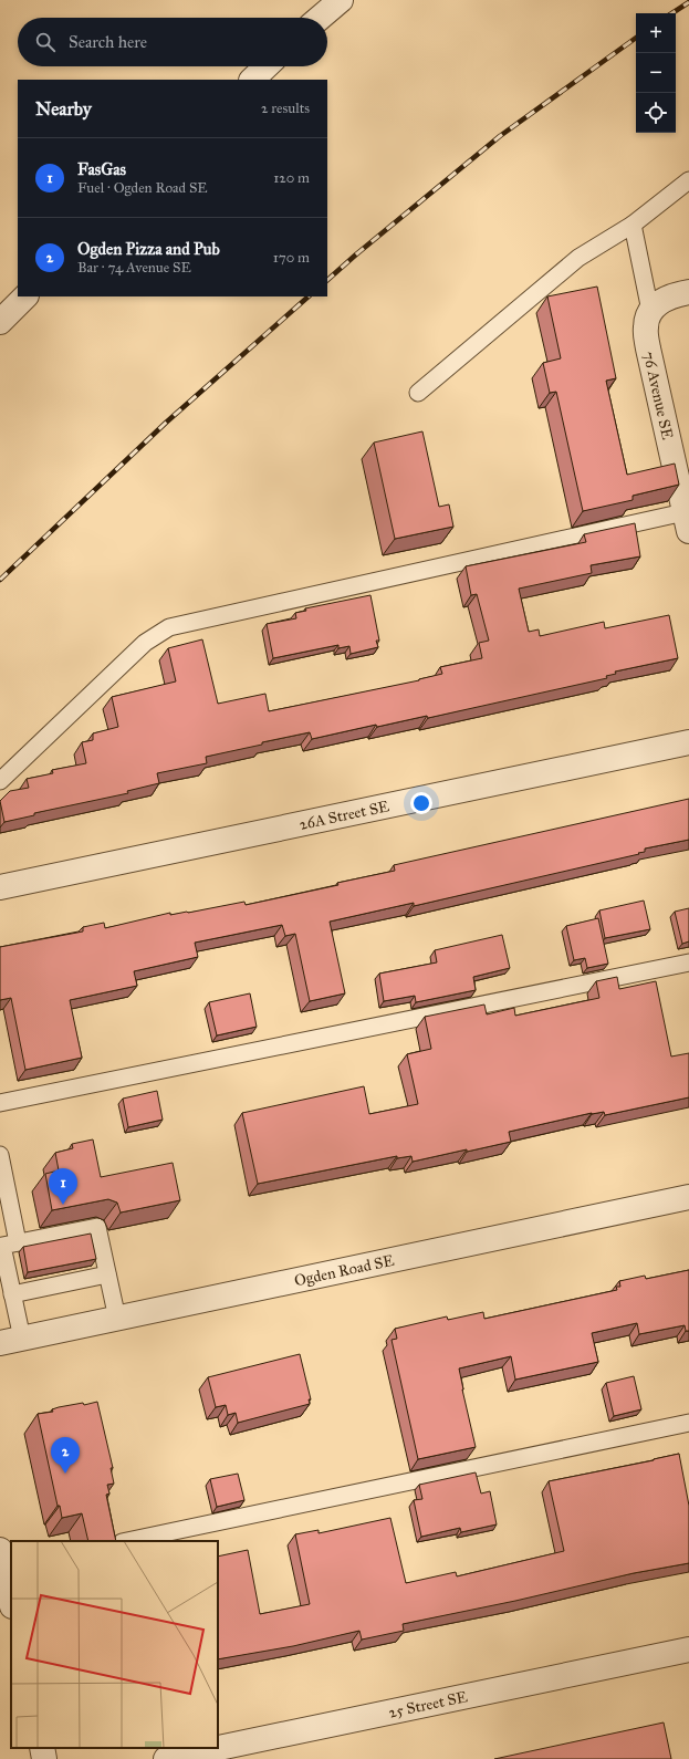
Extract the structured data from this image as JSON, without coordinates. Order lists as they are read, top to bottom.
{
  "streets": {
    "street": [
      "76 Avenue SE",
      "26A Street SE",
      "Ogden Road SE",
      "25 Street SE"
    ]
  },
  "page": {
    "map_buttons": ["+", "−"],
    "search": "Search here",
    "heading": ["Nearby", "2 results"],
    "list": [
      {
        "mark": "1",
        "name": "FasGas",
        "note": "Fuel · Ogden Road SE",
        "value": "120 m"
      },
      {
        "mark": "2",
        "name": "Ogden Pizza and Pub",
        "note": "Bar · 74 Avenue SE",
        "value": "170 m"
      }
    ],
    "pins": ["1", "2"]
  }
}
